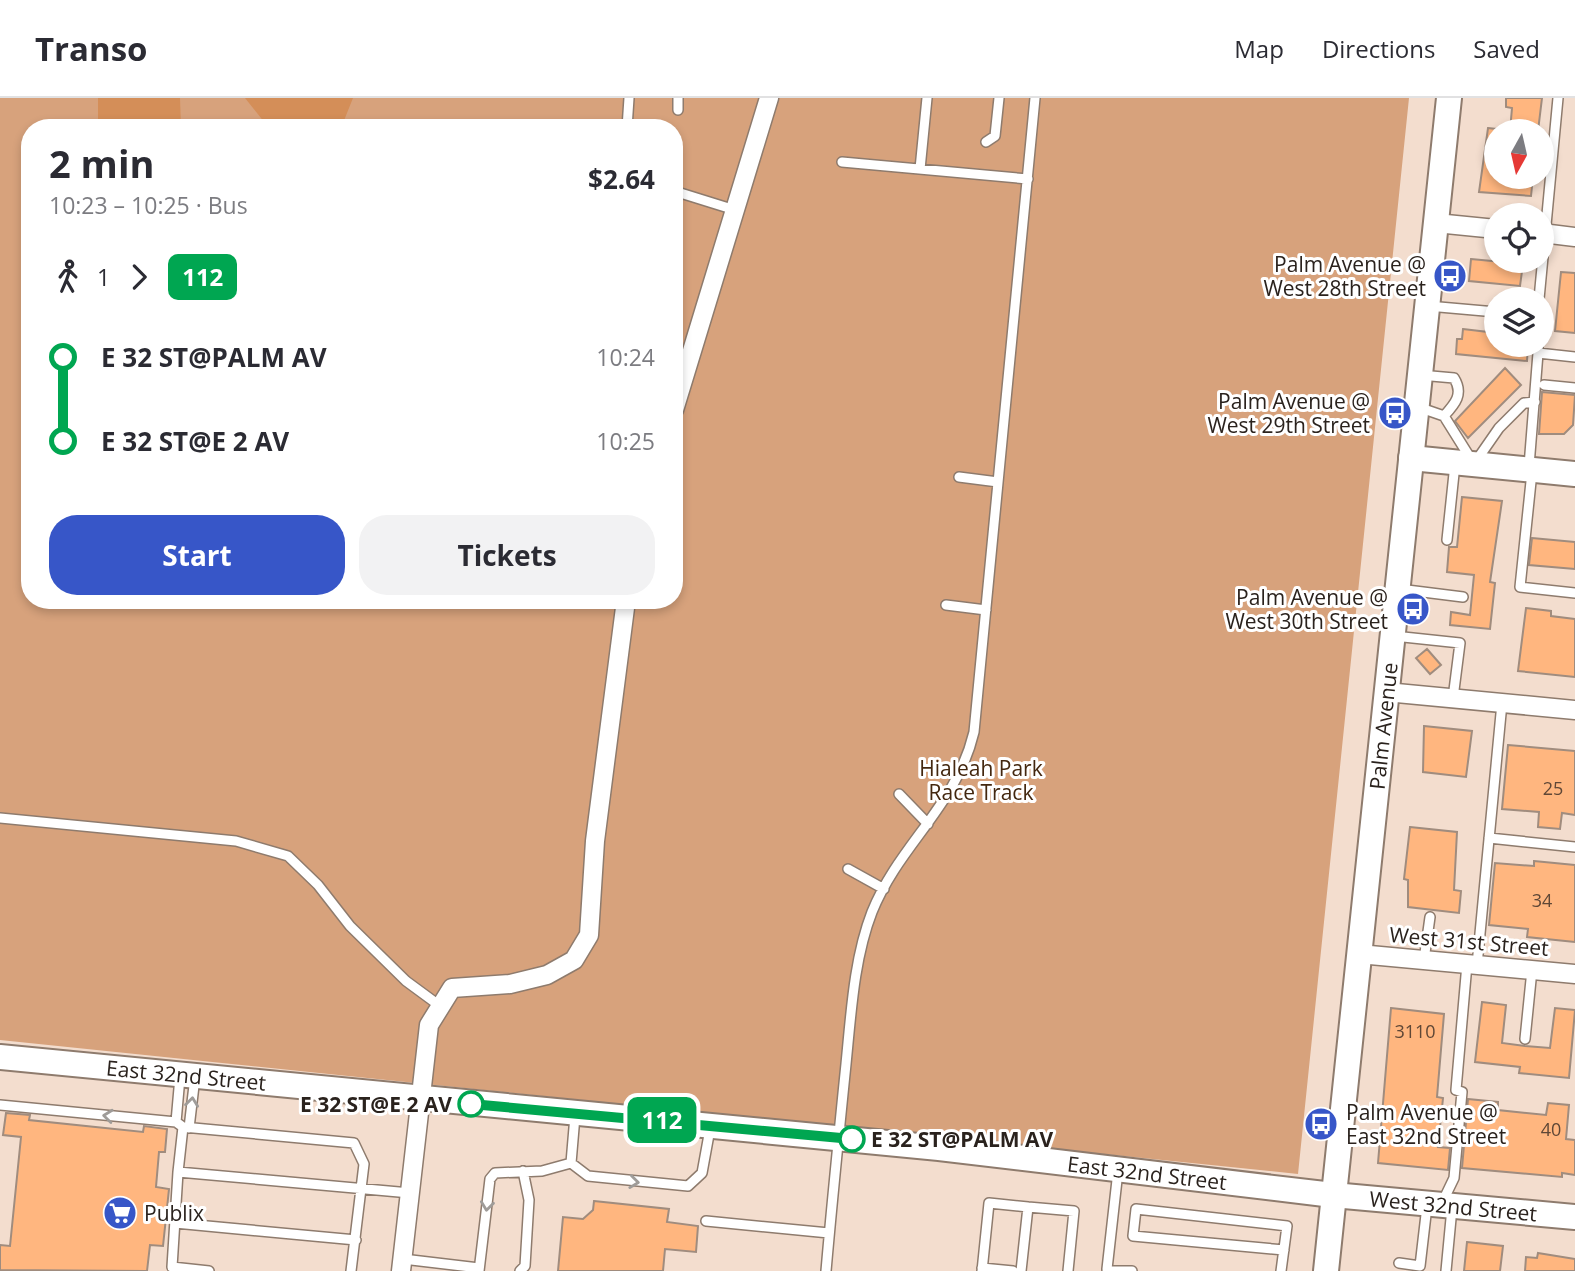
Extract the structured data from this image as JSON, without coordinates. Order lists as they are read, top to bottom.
{
  "streets": {
    "street": [
      "Palm Avenue",
      "West 31st Street",
      "East 32nd Street",
      "West 32nd Street"
    ]
  },
  "crossings": [
    ["Palm Avenue", "West 31st Street"],
    ["Palm Avenue", "East 32nd Street"],
    ["Palm Avenue", "West 32nd Street"],
    ["East 32nd Street", "West 32nd Street"]
  ],
  "parks": ["Hialeah Park Race Track"],
  "places": {
    "bus stop": [
      "Palm Avenue @ West 28th Street",
      "Palm Avenue @ West 29th Street",
      "Palm Avenue @ West 30th Street",
      "Palm Avenue @ East 32nd Street"
    ],
    "other": ["E 32 ST@E 2 AV", "E 32 ST@PALM AV"],
    "supermarket": ["Publix"]
  },
  "lines": ["bus line 112"],
  "house_numbers": [
    "25",
    "34",
    "3110",
    "40"
  ],
  "north": "bottom",
  "page": {
    "header": "Transo",
    "nav": ["Map", "Directions", "Saved"],
    "on_map": "112",
    "heading": ["2 min", "10:23 – 10:25 · Bus", "$2.64"],
    "legs": ["1", "112"],
    "list": [
      {
        "name": "E 32 ST@PALM AV",
        "value": "10:24"
      },
      {
        "name": "E 32 ST@E 2 AV",
        "value": "10:25"
      }
    ],
    "buttons": ["Start", "Tickets"]
  }
}
